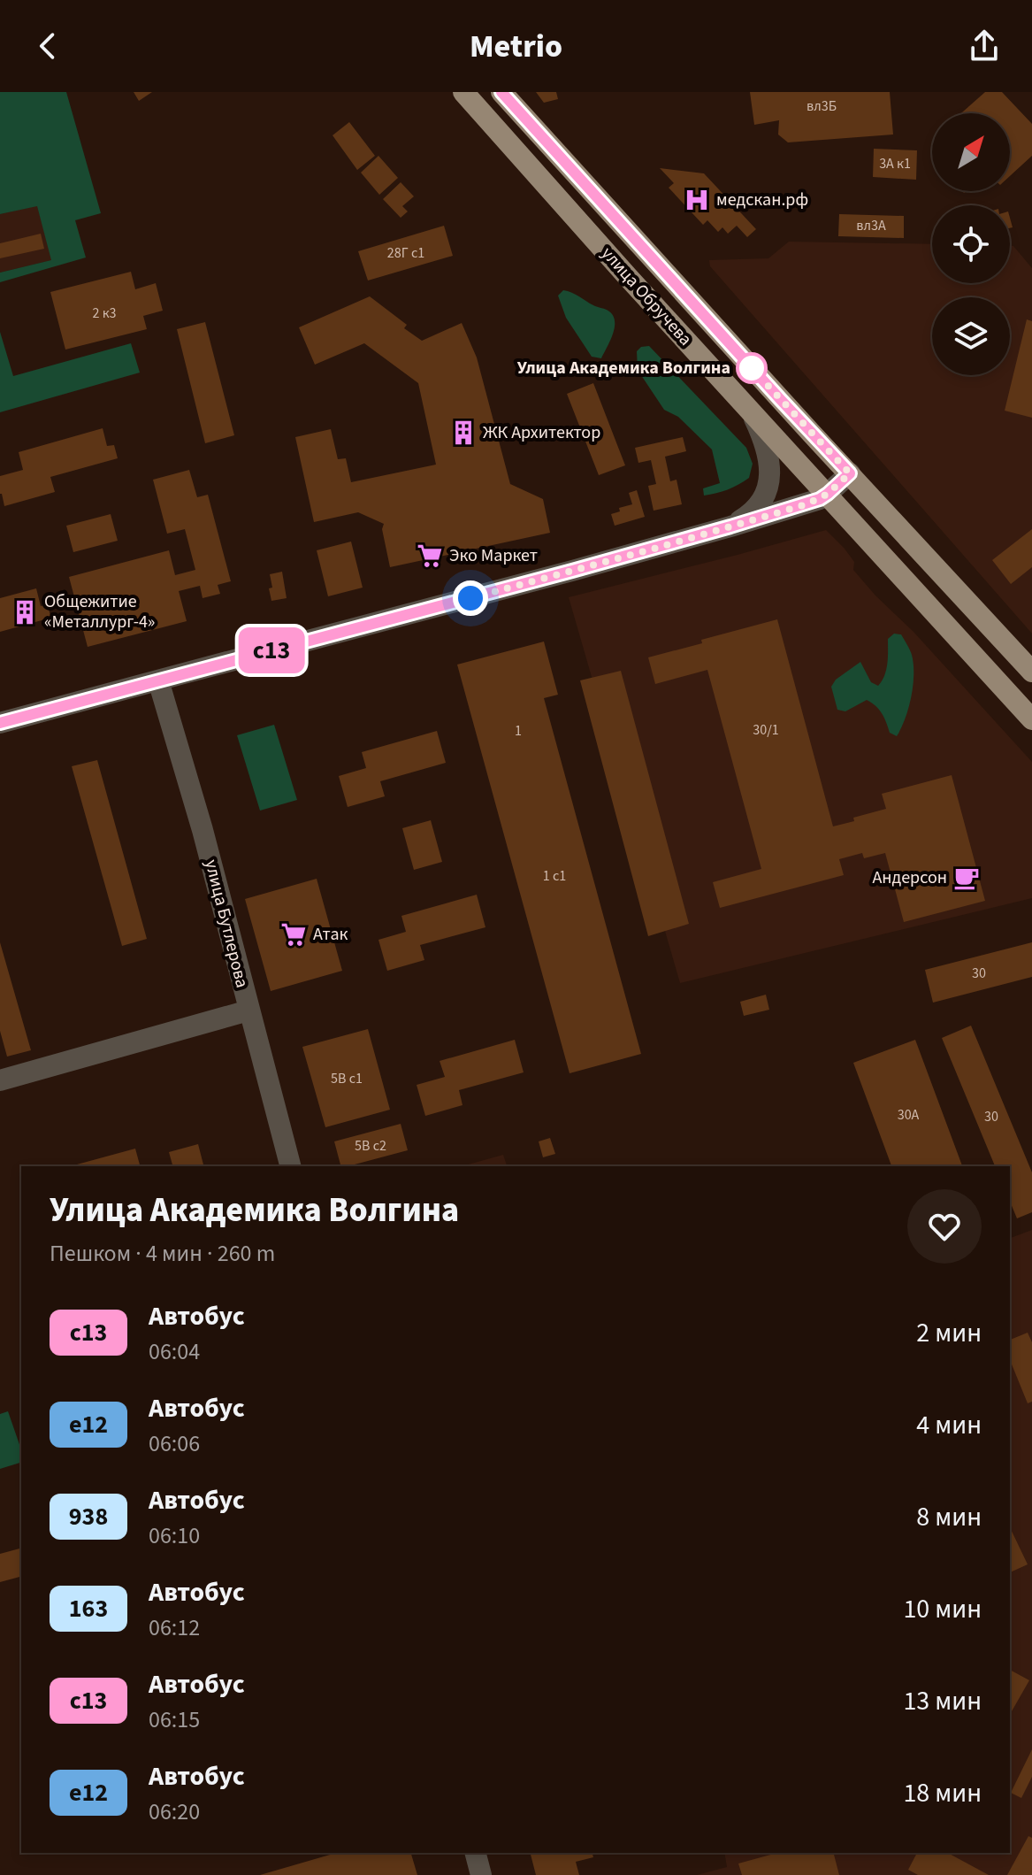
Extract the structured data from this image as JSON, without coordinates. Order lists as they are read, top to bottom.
{
  "streets": {
    "main road": ["улица Обручева"],
    "street": ["улица Бутлерова"]
  },
  "places": {
    "hospital": ["медскан.рф"],
    "other": ["Улица Академика Волгина"],
    "building": ["ЖК Архитектор", "Общежитие «Металлург-4»"],
    "supermarket": ["Эко Маркет", "Атак"],
    "cafe": ["Андерсон"]
  },
  "lines": ["bus line с13"],
  "house_numbers": [
    "вл3Б",
    "3А к1",
    "вл3А",
    "28Г с1",
    "2 к3",
    "30/1",
    "1",
    "1 с1",
    "30",
    "5В с1",
    "30А",
    "30",
    "5В с2"
  ],
  "north": "top right",
  "page": {
    "header": "Metrio",
    "on_map": "с13",
    "heading": ["Улица Академика Волгина", "Пешком · 4 мин · 260 m"],
    "list": [
      {
        "mark": "с13",
        "name": "Автобус",
        "note": "06:04",
        "value": "2 мин"
      },
      {
        "mark": "е12",
        "name": "Автобус",
        "note": "06:06",
        "value": "4 мин"
      },
      {
        "mark": "938",
        "name": "Автобус",
        "note": "06:10",
        "value": "8 мин"
      },
      {
        "mark": "163",
        "name": "Автобус",
        "note": "06:12",
        "value": "10 мин"
      },
      {
        "mark": "с13",
        "name": "Автобус",
        "note": "06:15",
        "value": "13 мин"
      },
      {
        "mark": "е12",
        "name": "Автобус",
        "note": "06:20",
        "value": "18 мин"
      }
    ]
  }
}
